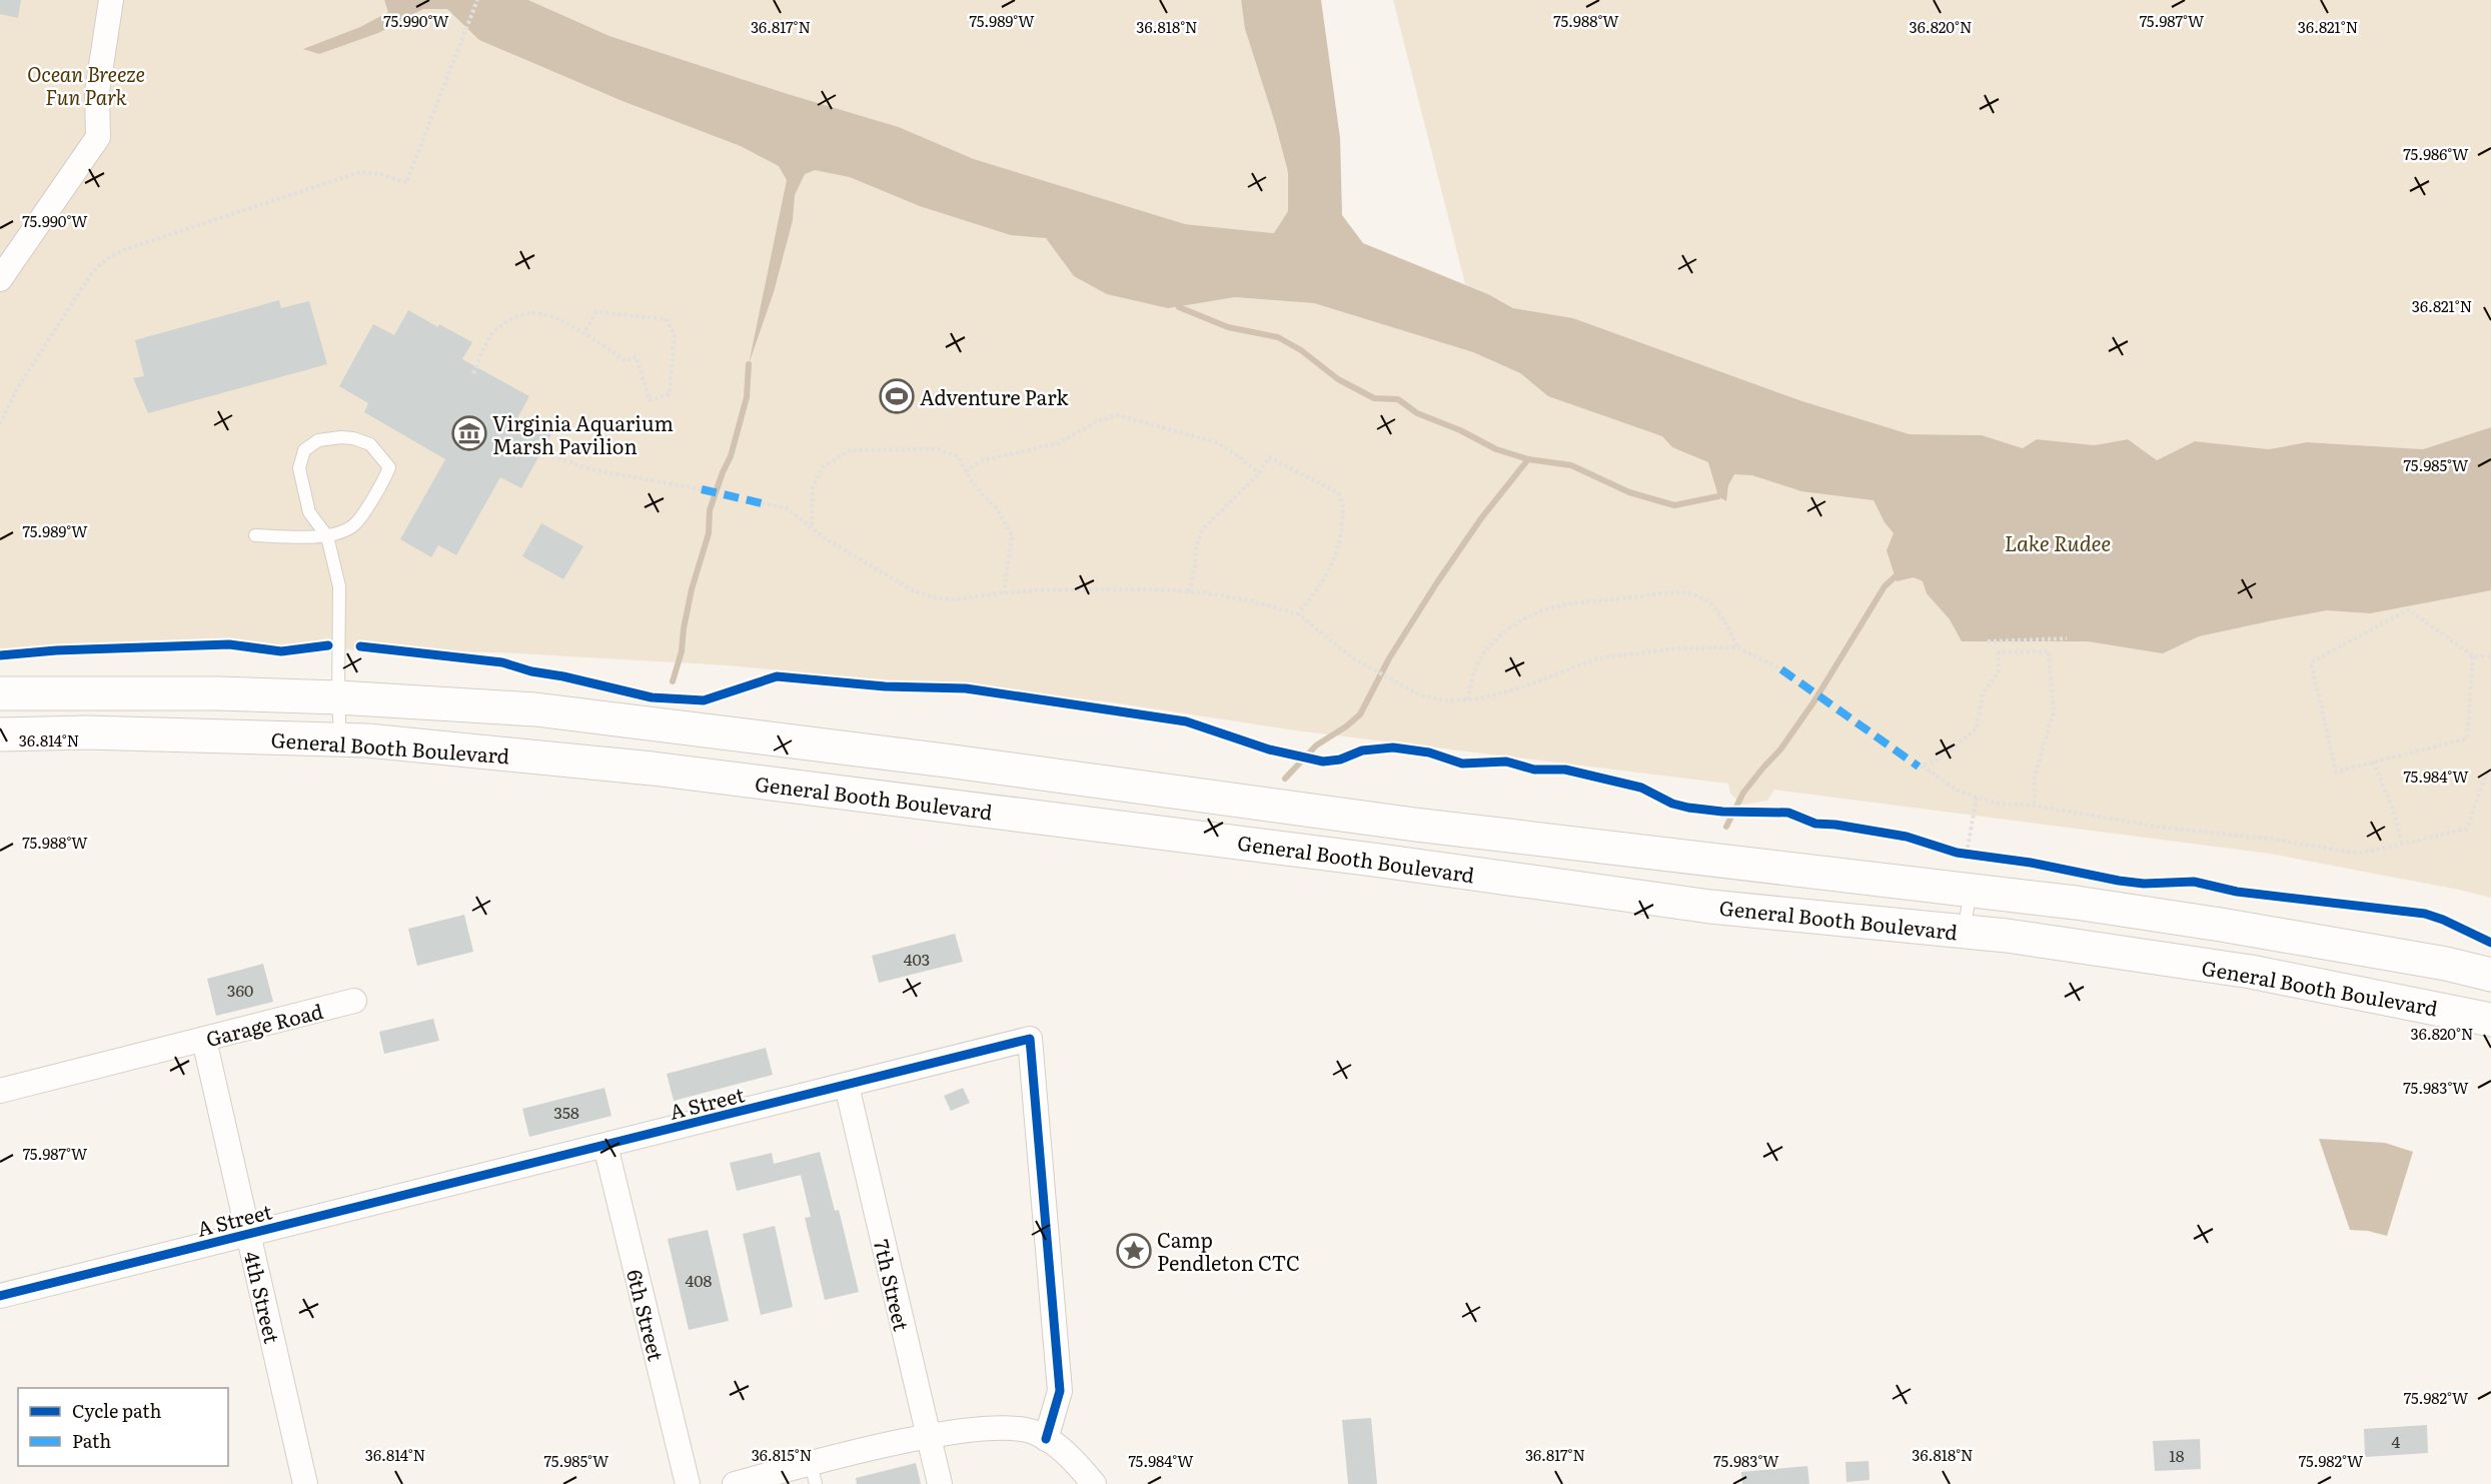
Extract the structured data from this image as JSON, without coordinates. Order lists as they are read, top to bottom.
{
  "streets": {
    "highway": ["General Booth Boulevard"],
    "street": [
      "Garage Road",
      "A Street",
      "7th Street",
      "4th Street",
      "6th Street"
    ]
  },
  "crossings": [
    ["Garage Road", "4th Street"],
    ["A Street", "7th Street"],
    ["A Street", "4th Street"],
    ["A Street", "6th Street"]
  ],
  "water": ["Lake Rudee"],
  "parks": ["Ocean Breeze Fun Park"],
  "places": {
    "sports": ["Adventure Park"],
    "museum": ["Virginia Aquarium Marsh Pavilion"],
    "place": ["Camp Pendleton CTC"]
  },
  "house_numbers": [
    "403",
    "360",
    "358",
    "408",
    "4",
    "18"
  ],
  "legend": ["Cycle path", "Path"],
  "coordinates": [
    "75.990°W",
    "75.989°W",
    "75.988°W",
    "75.987°W",
    "36.817°N",
    "36.818°N",
    "36.820°N",
    "36.821°N",
    "75.986°W",
    "75.985°W",
    "36.814°N",
    "75.984°W",
    "75.983°W",
    "75.982°W",
    "36.815°N"
  ]
}
